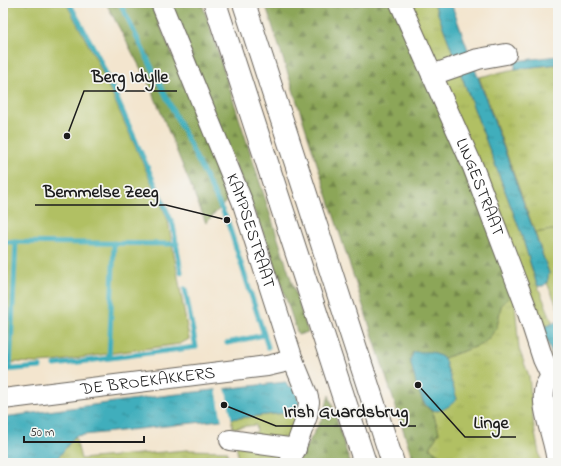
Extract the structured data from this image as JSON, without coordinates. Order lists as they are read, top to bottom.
{
  "streets": {
    "street": ["LINGESTRAAT", "KAMPSESTRAAT", "DE BROEKAKKERS"]
  },
  "crossings": [
    ["KAMPSESTRAAT", "DE BROEKAKKERS"]
  ],
  "places": [
    "Berg Idylle",
    "Bemmelse Zeeg",
    "Linge",
    "Irish Guardsbrug"
  ],
  "scale_bar": "50 m"
}
